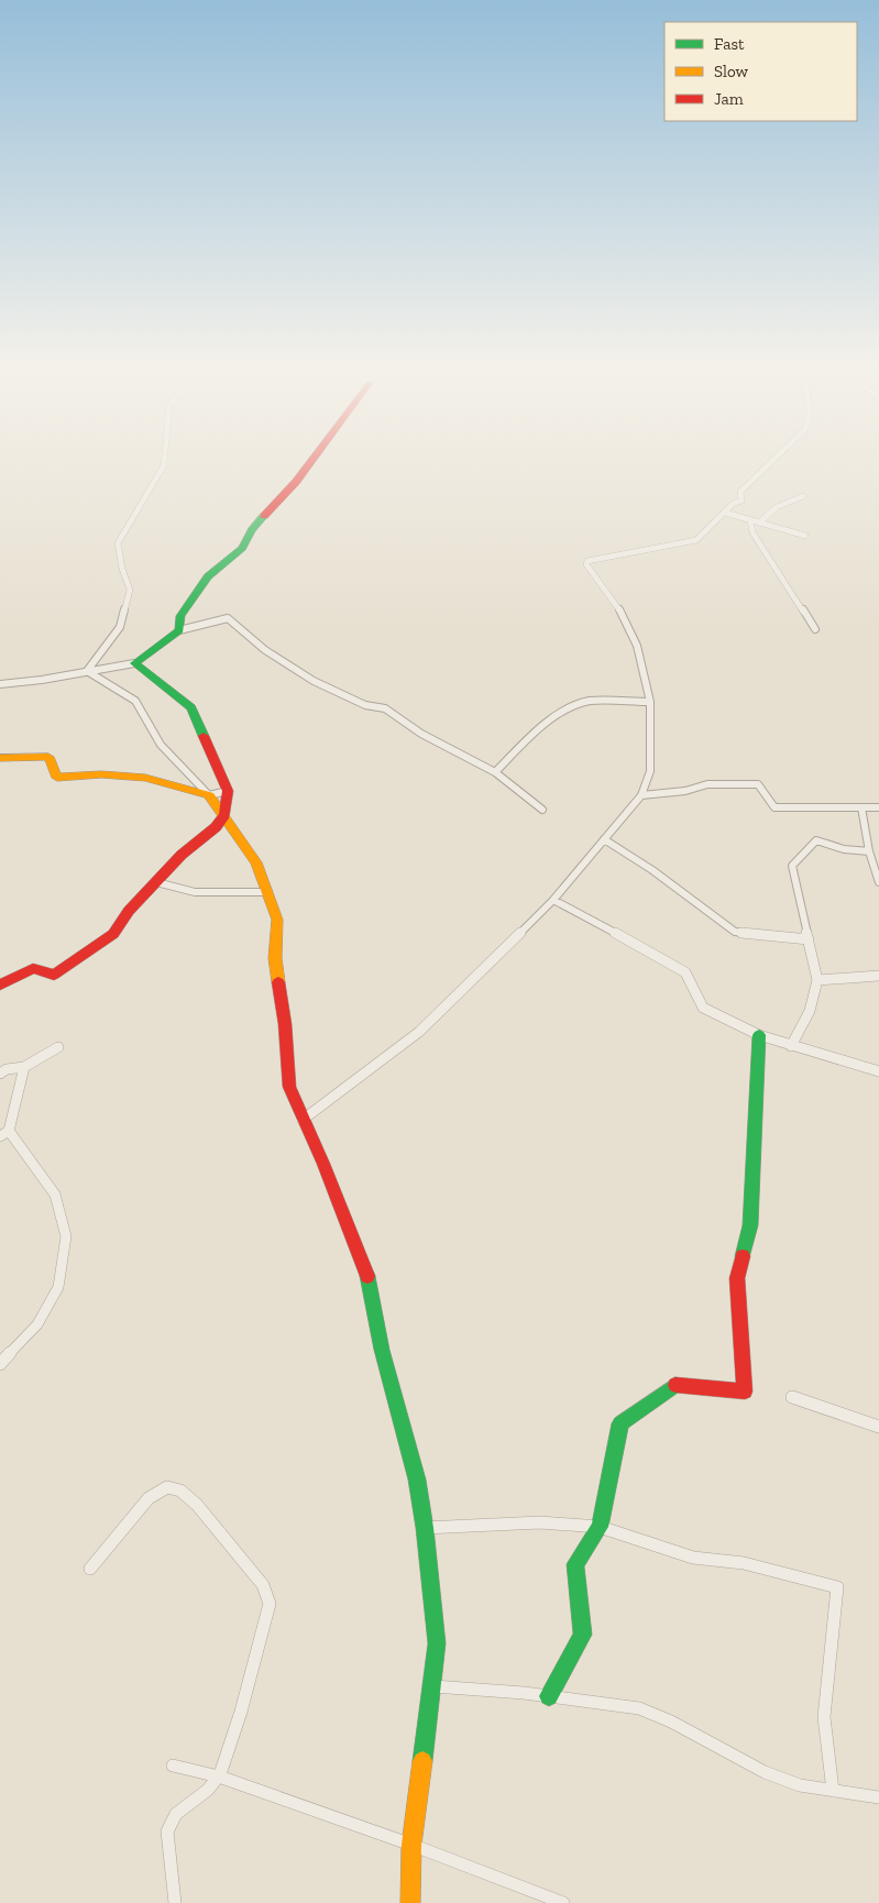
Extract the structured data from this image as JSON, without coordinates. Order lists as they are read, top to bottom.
{
  "legend": ["Fast", "Slow", "Jam"]
}
